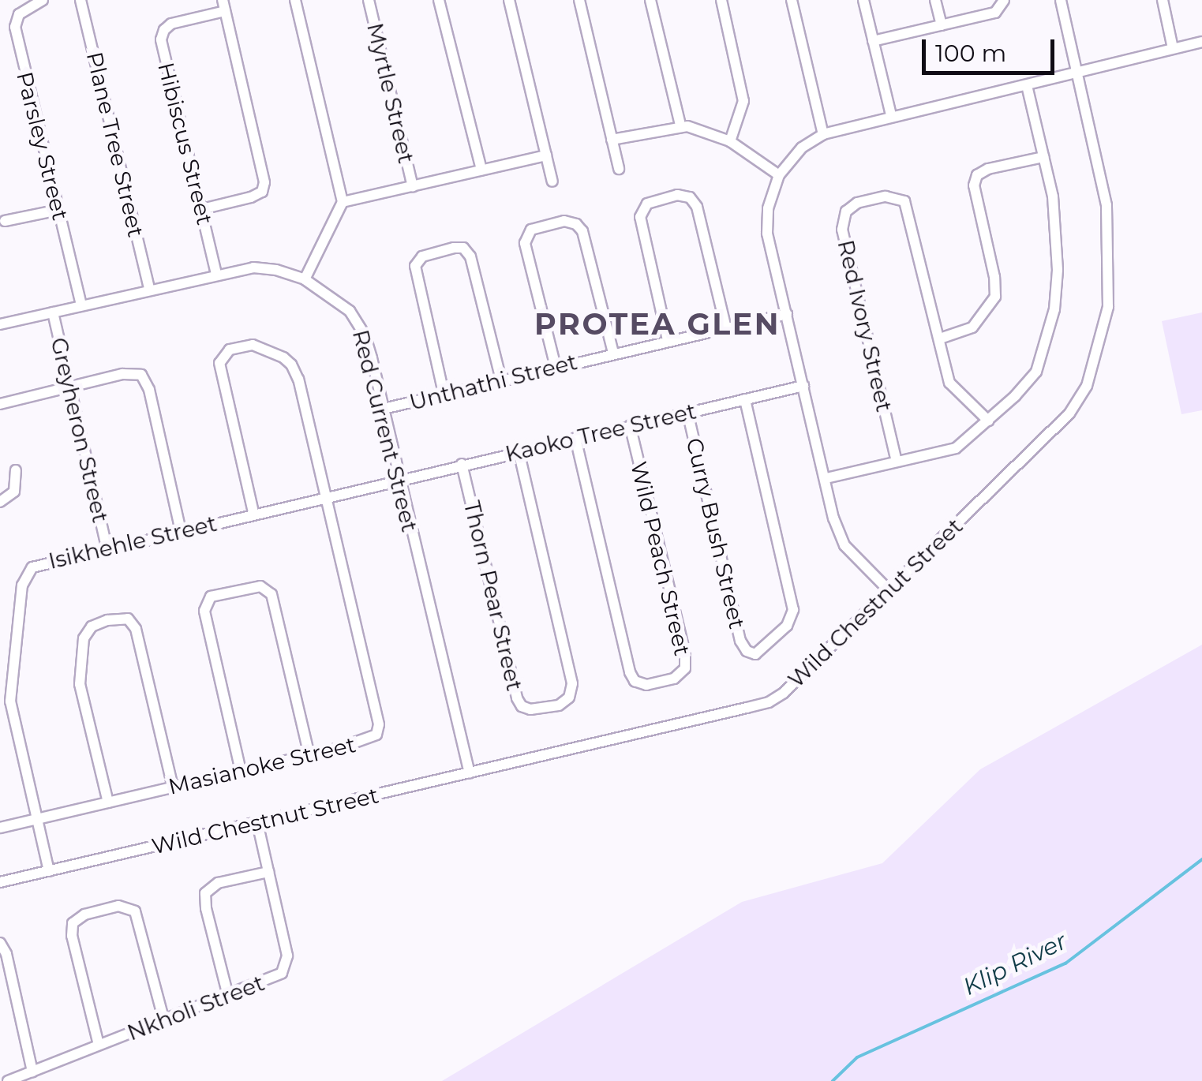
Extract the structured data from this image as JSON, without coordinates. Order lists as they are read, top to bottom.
{
  "streets": {
    "street": [
      "Myrtle Street",
      "Hibiscus Street",
      "Plane Tree Street",
      "Parsley Street",
      "Red Ivory Street",
      "Unthathi Street",
      "Greyheron Street",
      "Red Current Street",
      "Kaoko Tree Street",
      "Curry Bush Street",
      "Isikhehle Street",
      "Wild Peach Street",
      "Thorn Pear Street",
      "Wild Chestnut Street",
      "Masianoke Street",
      "Nkholi Street"
    ]
  },
  "crossings": [
    ["Hibiscus Street", "Red Current Street"],
    ["Plane Tree Street", "Red Current Street"],
    ["Parsley Street", "Red Current Street"],
    ["Unthathi Street", "Red Current Street"],
    ["Greyheron Street", "Red Current Street"],
    ["Greyheron Street", "Isikhehle Street"],
    ["Red Current Street", "Kaoko Tree Street"],
    ["Red Current Street", "Isikhehle Street"],
    ["Red Current Street", "Wild Chestnut Street"],
    ["Kaoko Tree Street", "Curry Bush Street"],
    ["Kaoko Tree Street", "Isikhehle Street"],
    ["Kaoko Tree Street", "Wild Peach Street"],
    ["Kaoko Tree Street", "Thorn Pear Street"],
    ["Isikhehle Street", "Wild Chestnut Street"],
    ["Isikhehle Street", "Masianoke Street"],
    ["Wild Chestnut Street", "Nkholi Street"]
  ],
  "districts": ["PROTEA GLEN"],
  "water": ["Klip River"],
  "scale_bar": "100 m"
}
